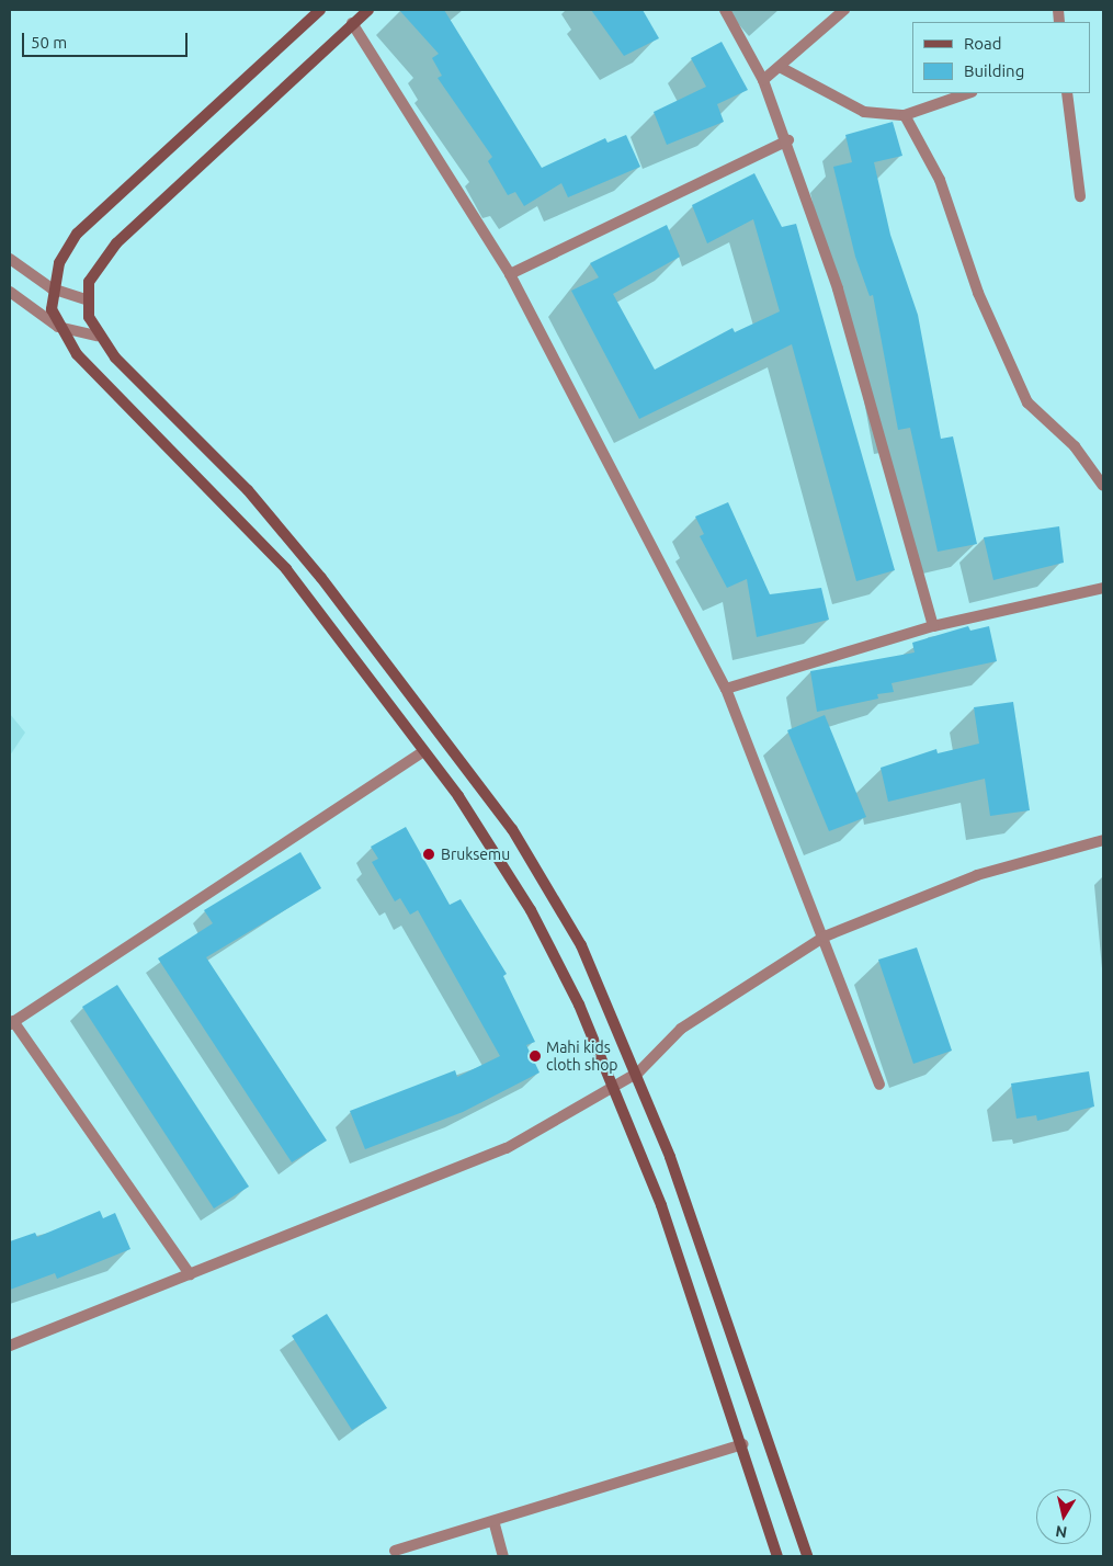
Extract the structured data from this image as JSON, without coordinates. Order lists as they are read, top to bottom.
{
  "places": ["Bruksemu", "Mahi kids cloth shop"],
  "legend": ["Road", "Building"],
  "scale_bar": "50 m",
  "north": "bottom"
}
